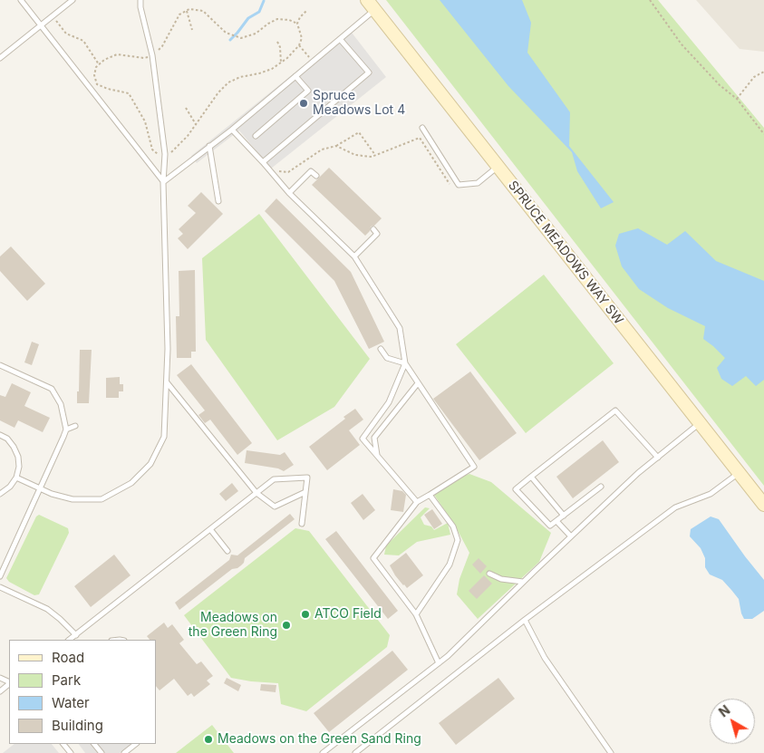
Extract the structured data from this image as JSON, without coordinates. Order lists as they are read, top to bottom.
{
  "streets": {
    "main road": ["SPRUCE MEADOWS WAY SW"]
  },
  "places": [
    "Spruce Meadows Lot 4",
    "ATCO Field",
    "Meadows on the Green Ring",
    "Meadows on the Green Sand Ring"
  ],
  "legend": [
    "Road",
    "Park",
    "Water",
    "Building"
  ],
  "north": "top left"
}
